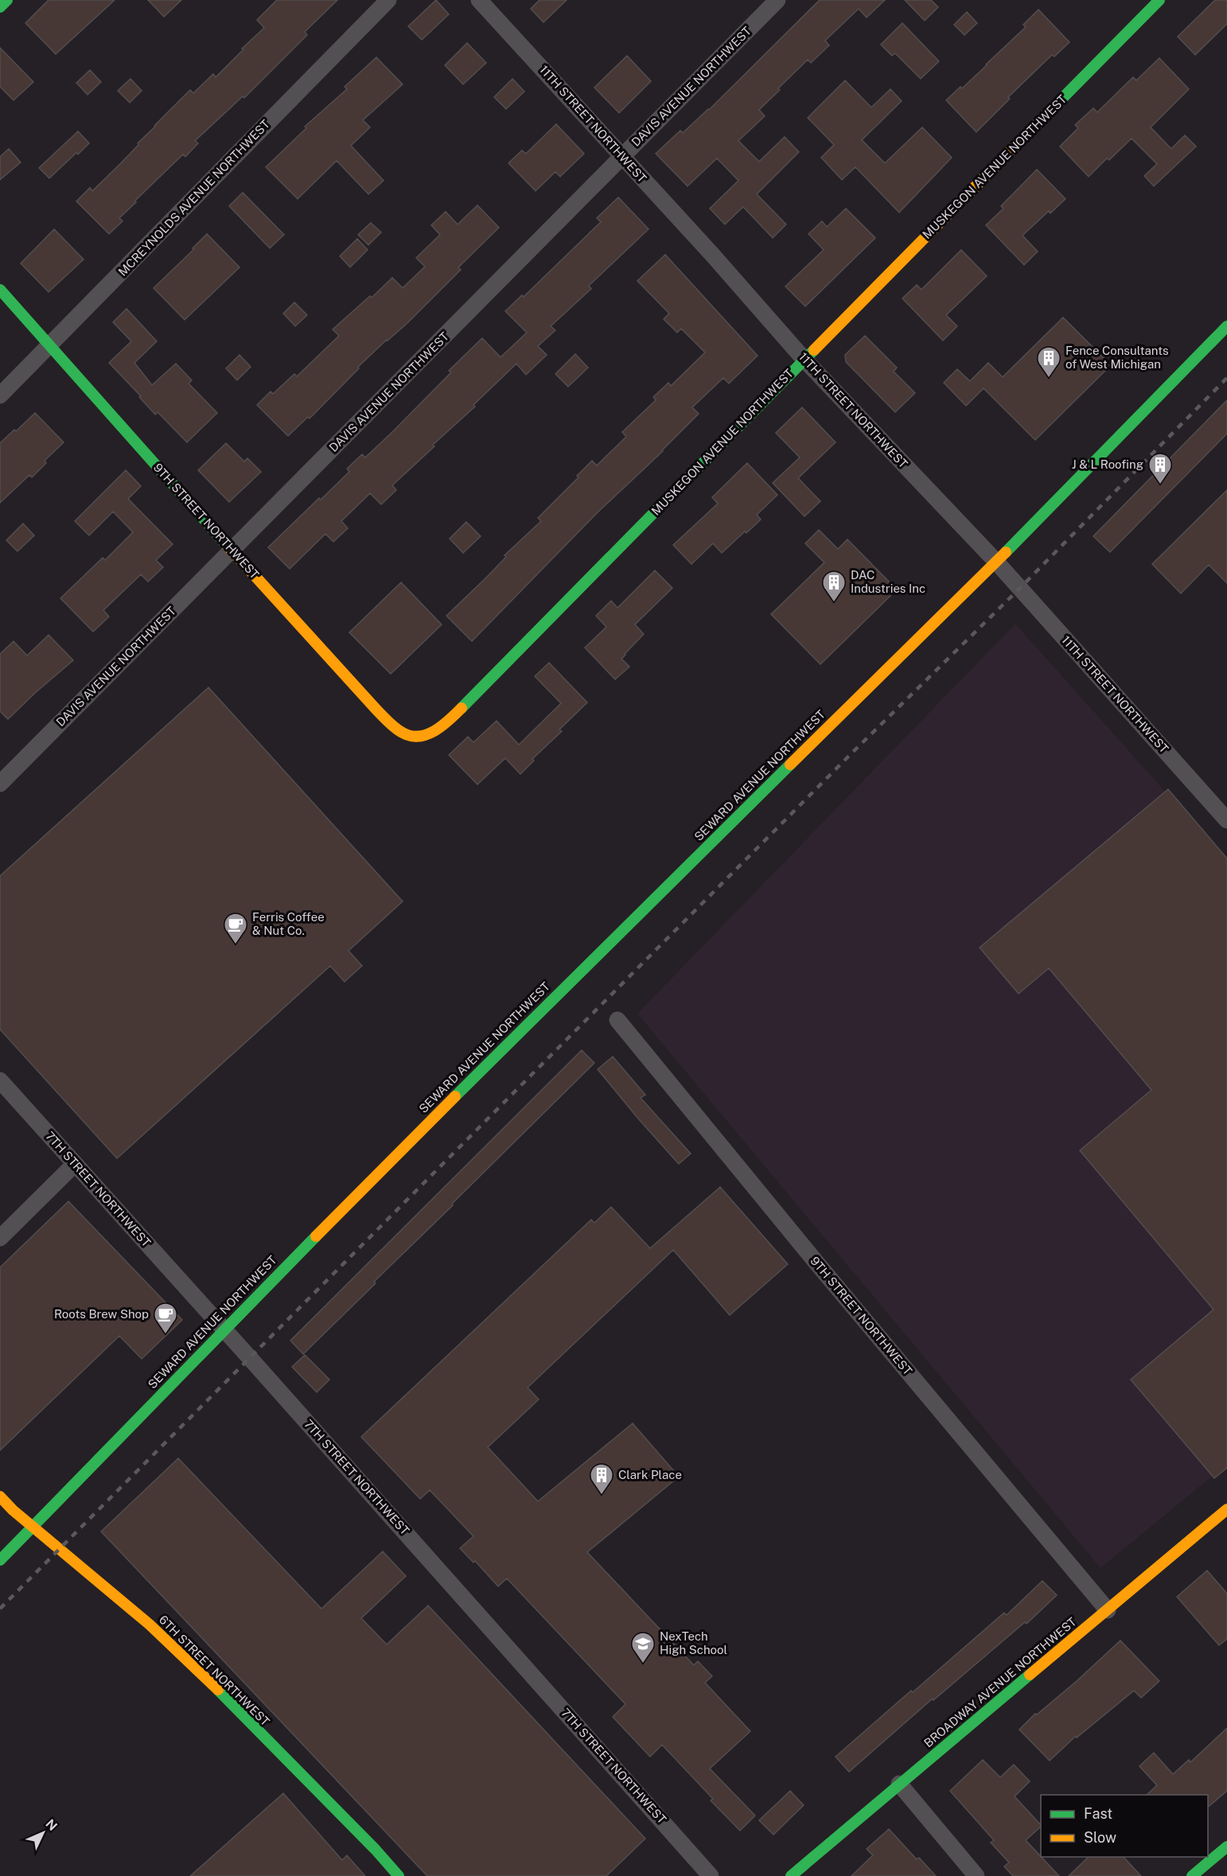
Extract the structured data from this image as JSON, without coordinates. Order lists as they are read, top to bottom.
{
  "streets": {
    "street": [
      "DAVIS AVENUE NORTHWEST",
      "11TH STREET NORTHWEST",
      "MUSKEGON AVENUE NORTHWEST",
      "MCREYNOLDS AVENUE NORTHWEST",
      "9TH STREET NORTHWEST",
      "SEWARD AVENUE NORTHWEST",
      "7TH STREET NORTHWEST",
      "6TH STREET NORTHWEST",
      "BROADWAY AVENUE NORTHWEST"
    ]
  },
  "crossings": [
    ["DAVIS AVENUE NORTHWEST", "11TH STREET NORTHWEST"],
    ["DAVIS AVENUE NORTHWEST", "9TH STREET NORTHWEST"],
    ["11TH STREET NORTHWEST", "MUSKEGON AVENUE NORTHWEST"],
    ["11TH STREET NORTHWEST", "SEWARD AVENUE NORTHWEST"],
    ["MUSKEGON AVENUE NORTHWEST", "9TH STREET NORTHWEST"],
    ["MCREYNOLDS AVENUE NORTHWEST", "9TH STREET NORTHWEST"],
    ["9TH STREET NORTHWEST", "BROADWAY AVENUE NORTHWEST"],
    ["SEWARD AVENUE NORTHWEST", "7TH STREET NORTHWEST"],
    ["SEWARD AVENUE NORTHWEST", "6TH STREET NORTHWEST"]
  ],
  "places": {
    "building": [
      "Fence Consultants of West Michigan",
      "J & L Roofing",
      "DAC Industries Inc",
      "Clark Place"
    ],
    "cafe": ["Ferris Coffee & Nut Co.", "Roots Brew Shop"],
    "school or university": ["NexTech High School"]
  },
  "legend": ["Fast", "Slow"],
  "north": "top right"
}
